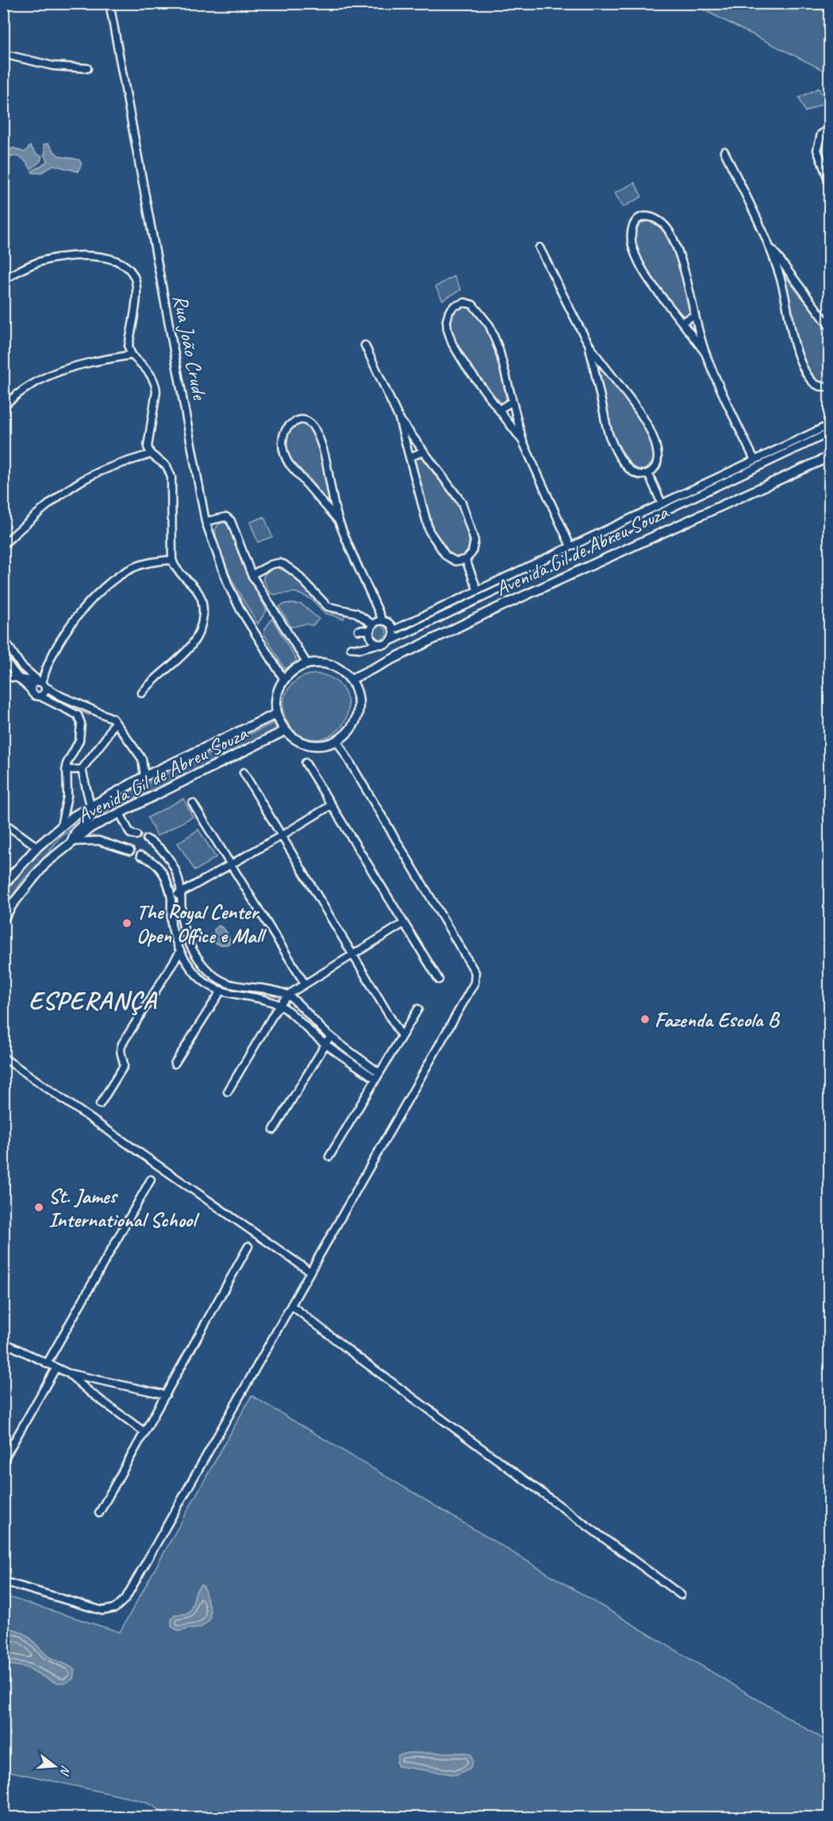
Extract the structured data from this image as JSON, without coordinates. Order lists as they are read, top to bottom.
{
  "streets": {
    "street": ["Rua João Crude", "Avenida Gil de Abreu Souza"]
  },
  "crossings": [
    ["Rua João Crude", "Avenida Gil de Abreu Souza"]
  ],
  "districts": ["ESPERANÇA"],
  "places": ["The Royal Center Open Office e Mall", "Fazenda Escola B", "St. James International School"],
  "north": "right"
}
